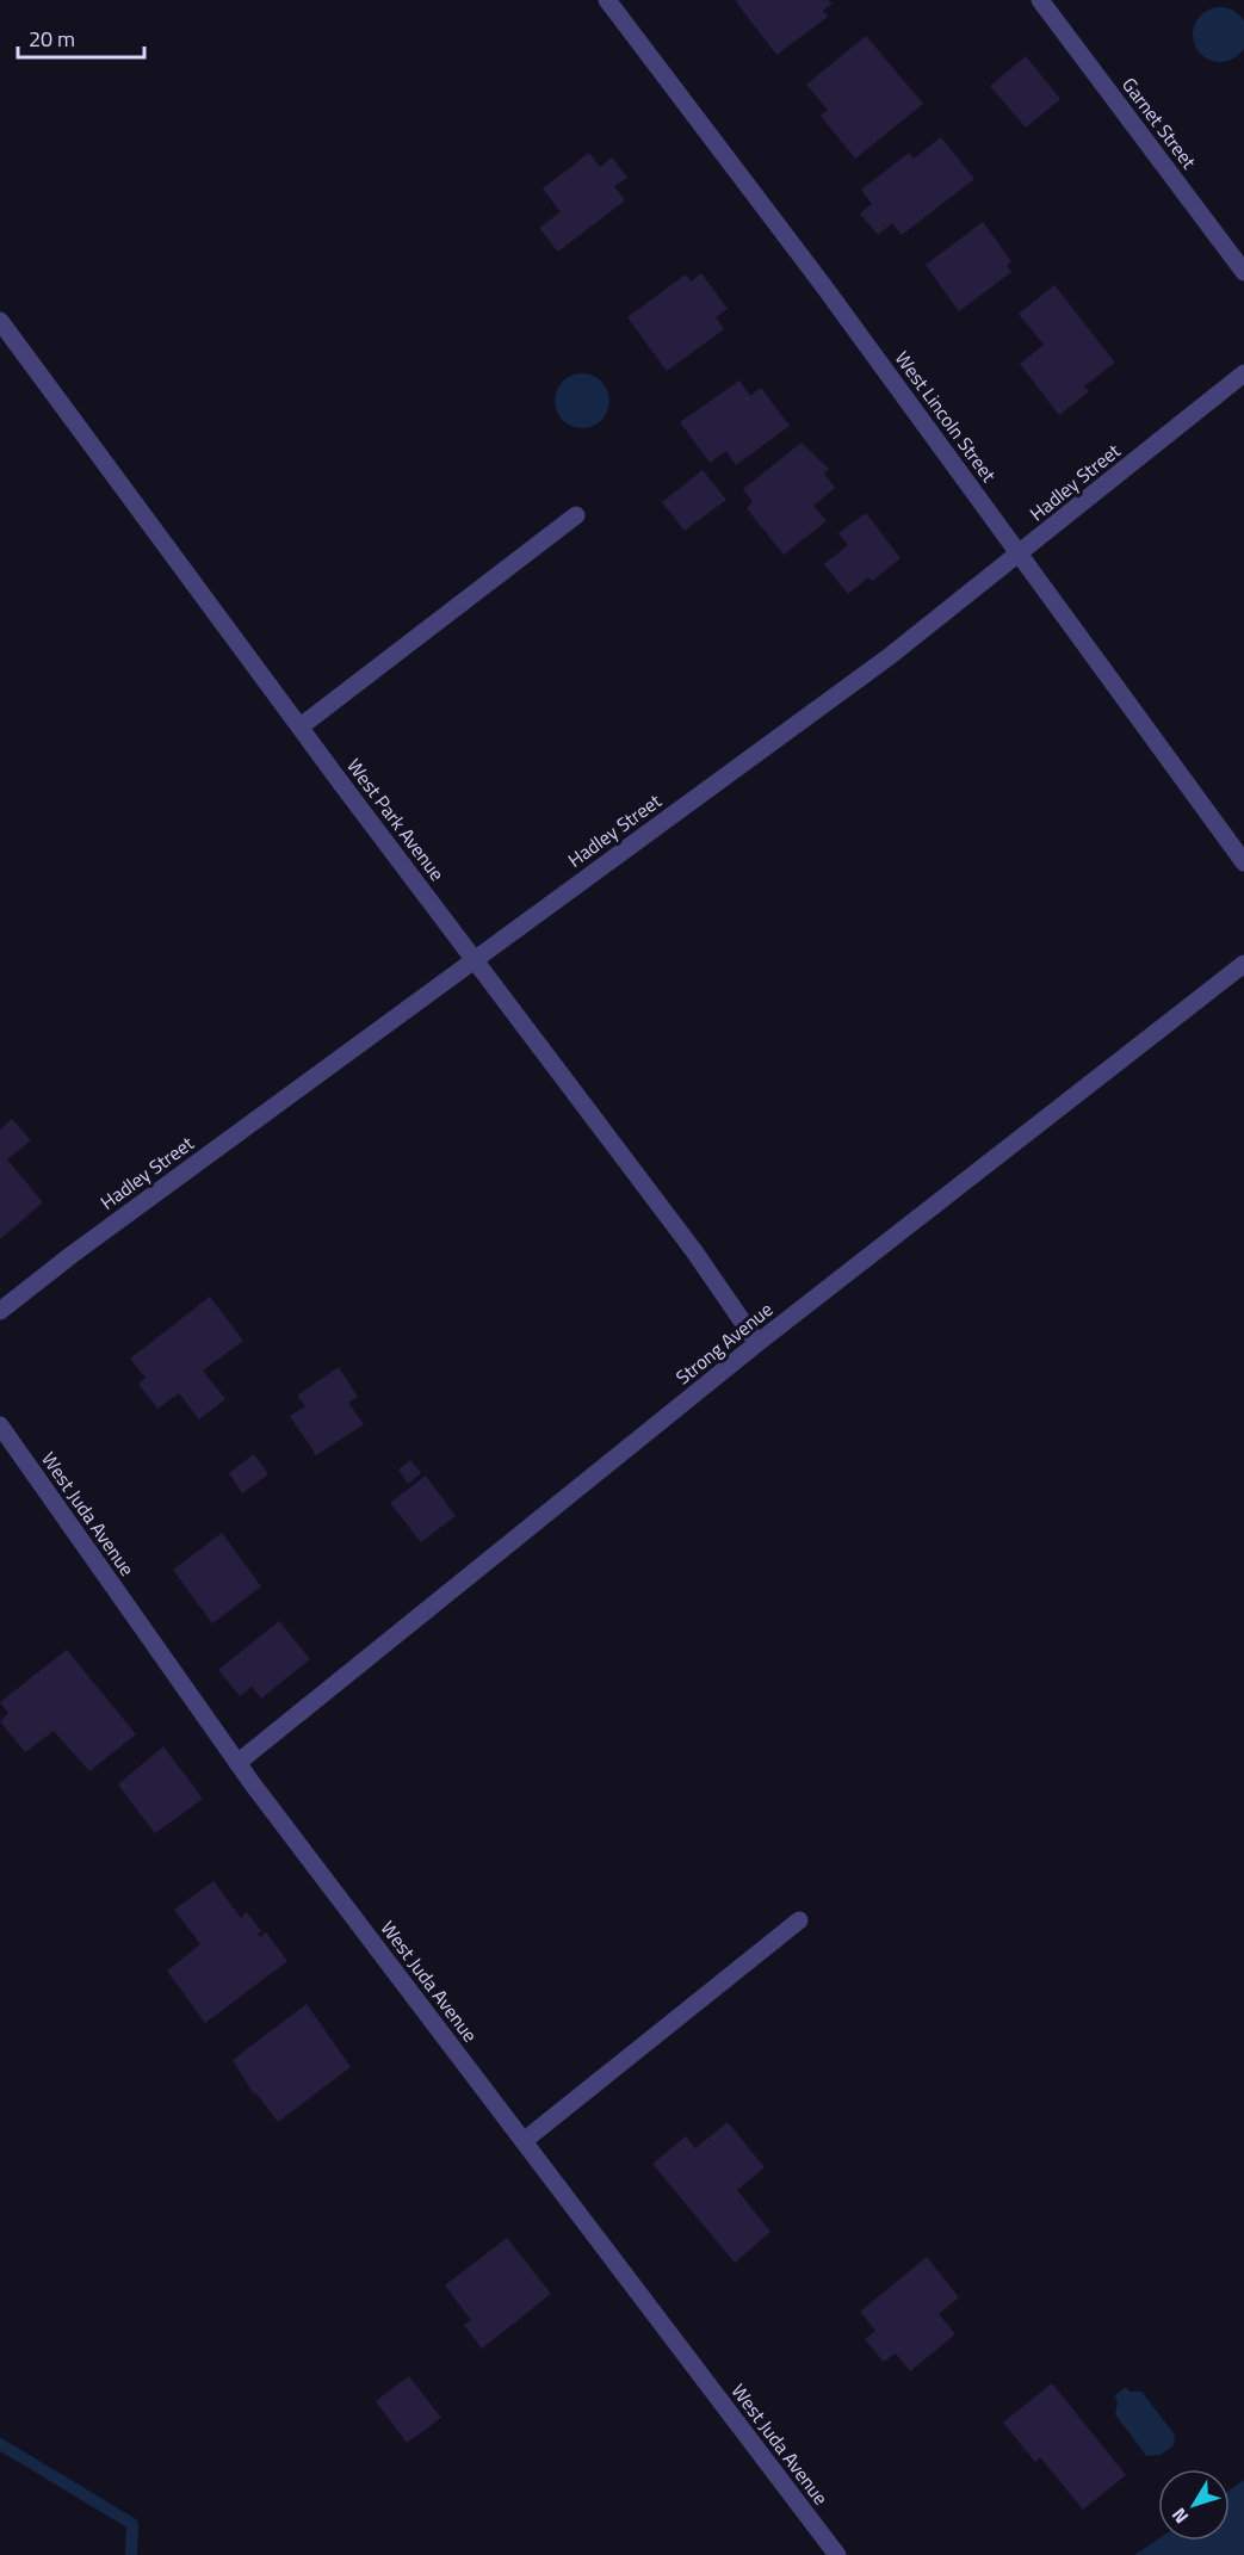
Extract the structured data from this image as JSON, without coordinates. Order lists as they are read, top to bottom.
{
  "streets": {
    "street": [
      "Garnet Street",
      "West Lincoln Street",
      "Hadley Street",
      "West Park Avenue",
      "Strong Avenue",
      "West Juda Avenue"
    ]
  },
  "crossings": [
    ["West Lincoln Street", "Hadley Street"],
    ["Hadley Street", "West Park Avenue"],
    ["West Park Avenue", "Strong Avenue"],
    ["Strong Avenue", "West Juda Avenue"]
  ],
  "scale_bar": "20 m",
  "north": "bottom left"
}
